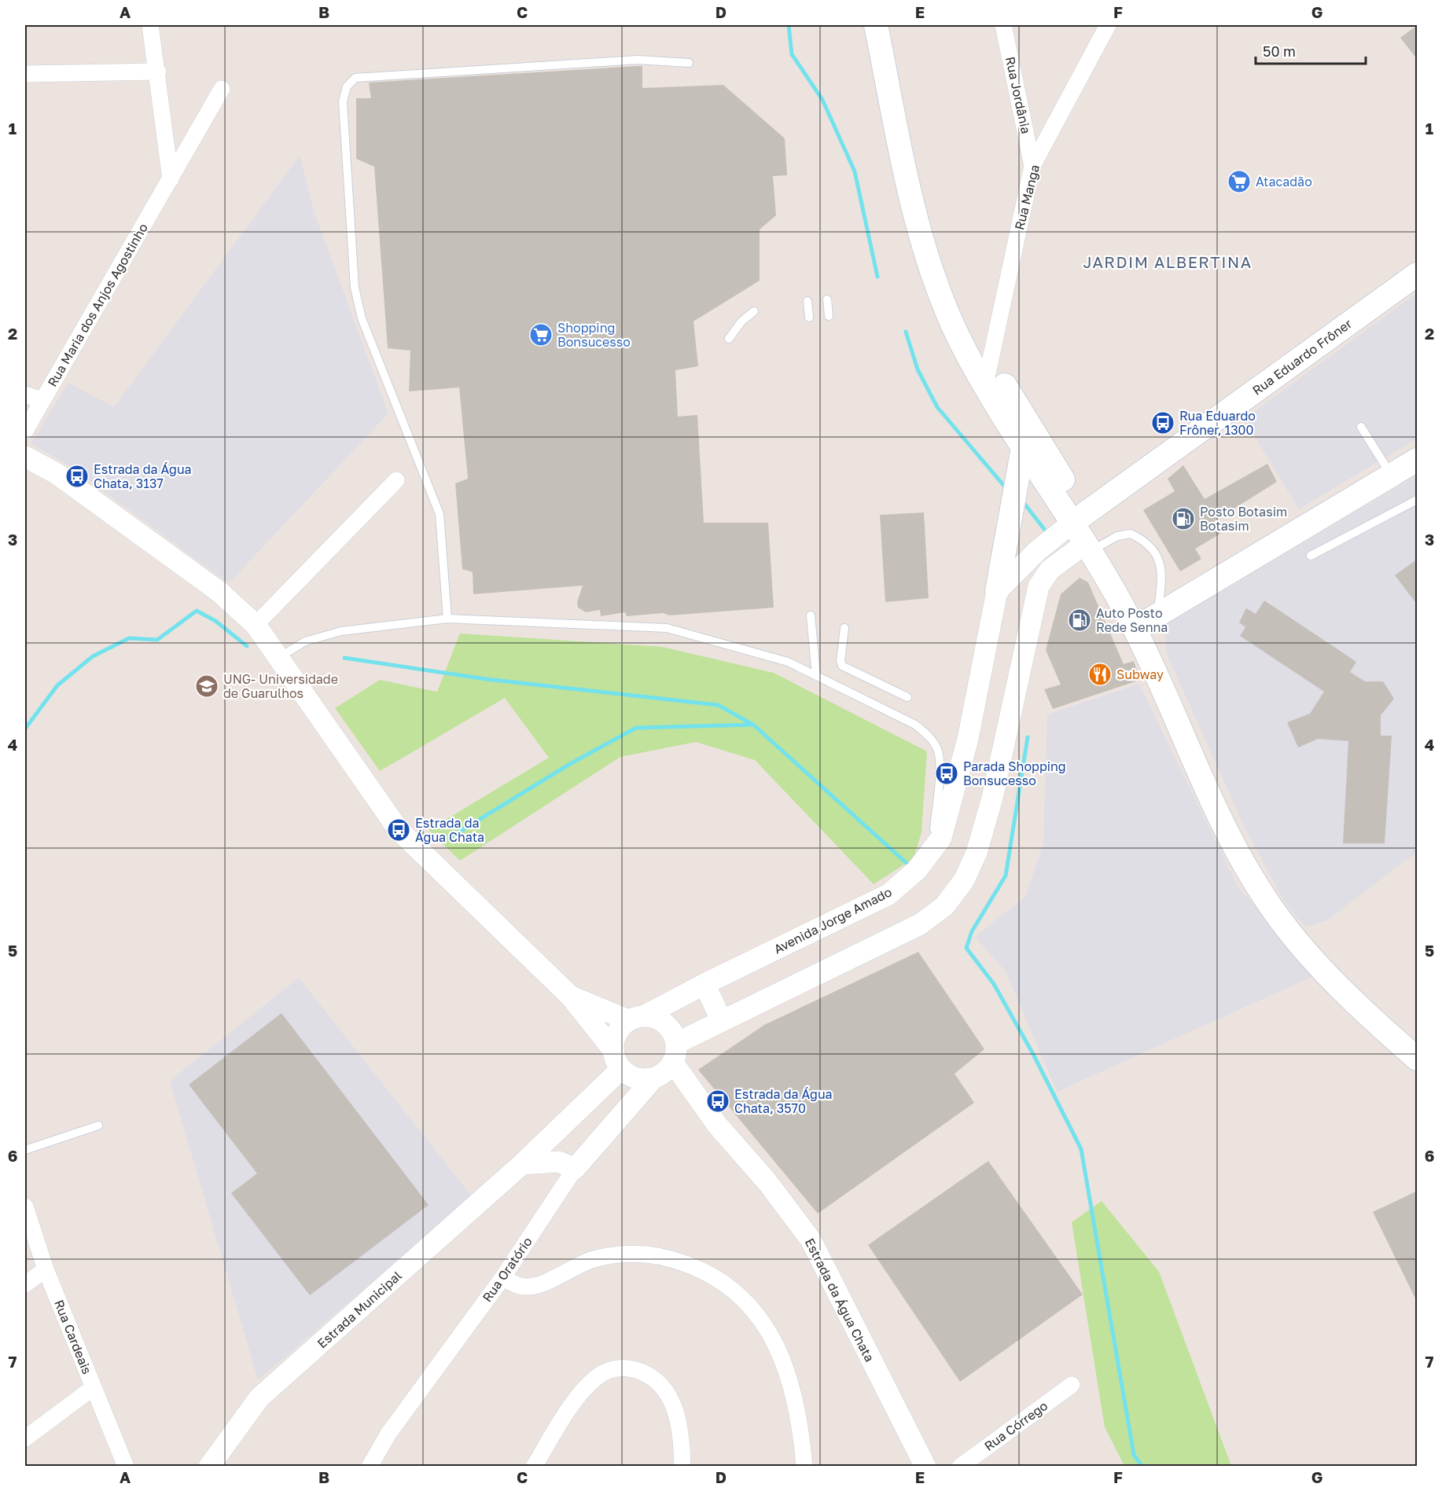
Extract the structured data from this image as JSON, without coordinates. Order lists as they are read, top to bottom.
{
  "streets": {
    "main road": ["Rua Eduardo Frôner"],
    "street": [
      "Rua Jordânia",
      "Rua Manga",
      "Rua Maria dos Anjos Agostinho",
      "Avenida Jorge Amado",
      "Rua Oratório",
      "Estrada da Água Chata",
      "Estrada Municipal",
      "Rua Cardeais",
      "Rua Córrego"
    ]
  },
  "crossings": [
    ["Rua Jordânia", "Rua Manga"],
    ["Avenida Jorge Amado", "Rua Oratório"],
    ["Avenida Jorge Amado", "Estrada da Água Chata"],
    ["Avenida Jorge Amado", "Estrada Municipal"],
    ["Rua Oratório", "Estrada da Água Chata"],
    ["Rua Oratório", "Estrada Municipal"],
    ["Estrada da Água Chata", "Estrada Municipal"]
  ],
  "districts": ["JARDIM ALBERTINA"],
  "places": {
    "supermarket": ["Atacadão", "Shopping Bonsucesso"],
    "bus stop": [
      "Rua Eduardo Frôner, 1300",
      "Estrada da Água Chata, 3137",
      "Parada Shopping Bonsucesso",
      "Estrada da Água Chata",
      "Estrada da Água Chata, 3570"
    ],
    "fuel station": ["Posto Botasim Botasim", "Auto Posto Rede Senna"],
    "restaurant": ["Subway"],
    "school or university": ["UNG- Universidade de Guarulhos"]
  },
  "scale_bar": "50 m",
  "grid": {
    "columns": [
      "A",
      "B",
      "C",
      "D",
      "E",
      "F",
      "G"
    ],
    "rows": [
      "1",
      "2",
      "3",
      "4",
      "5",
      "6",
      "7"
    ]
  }
}
